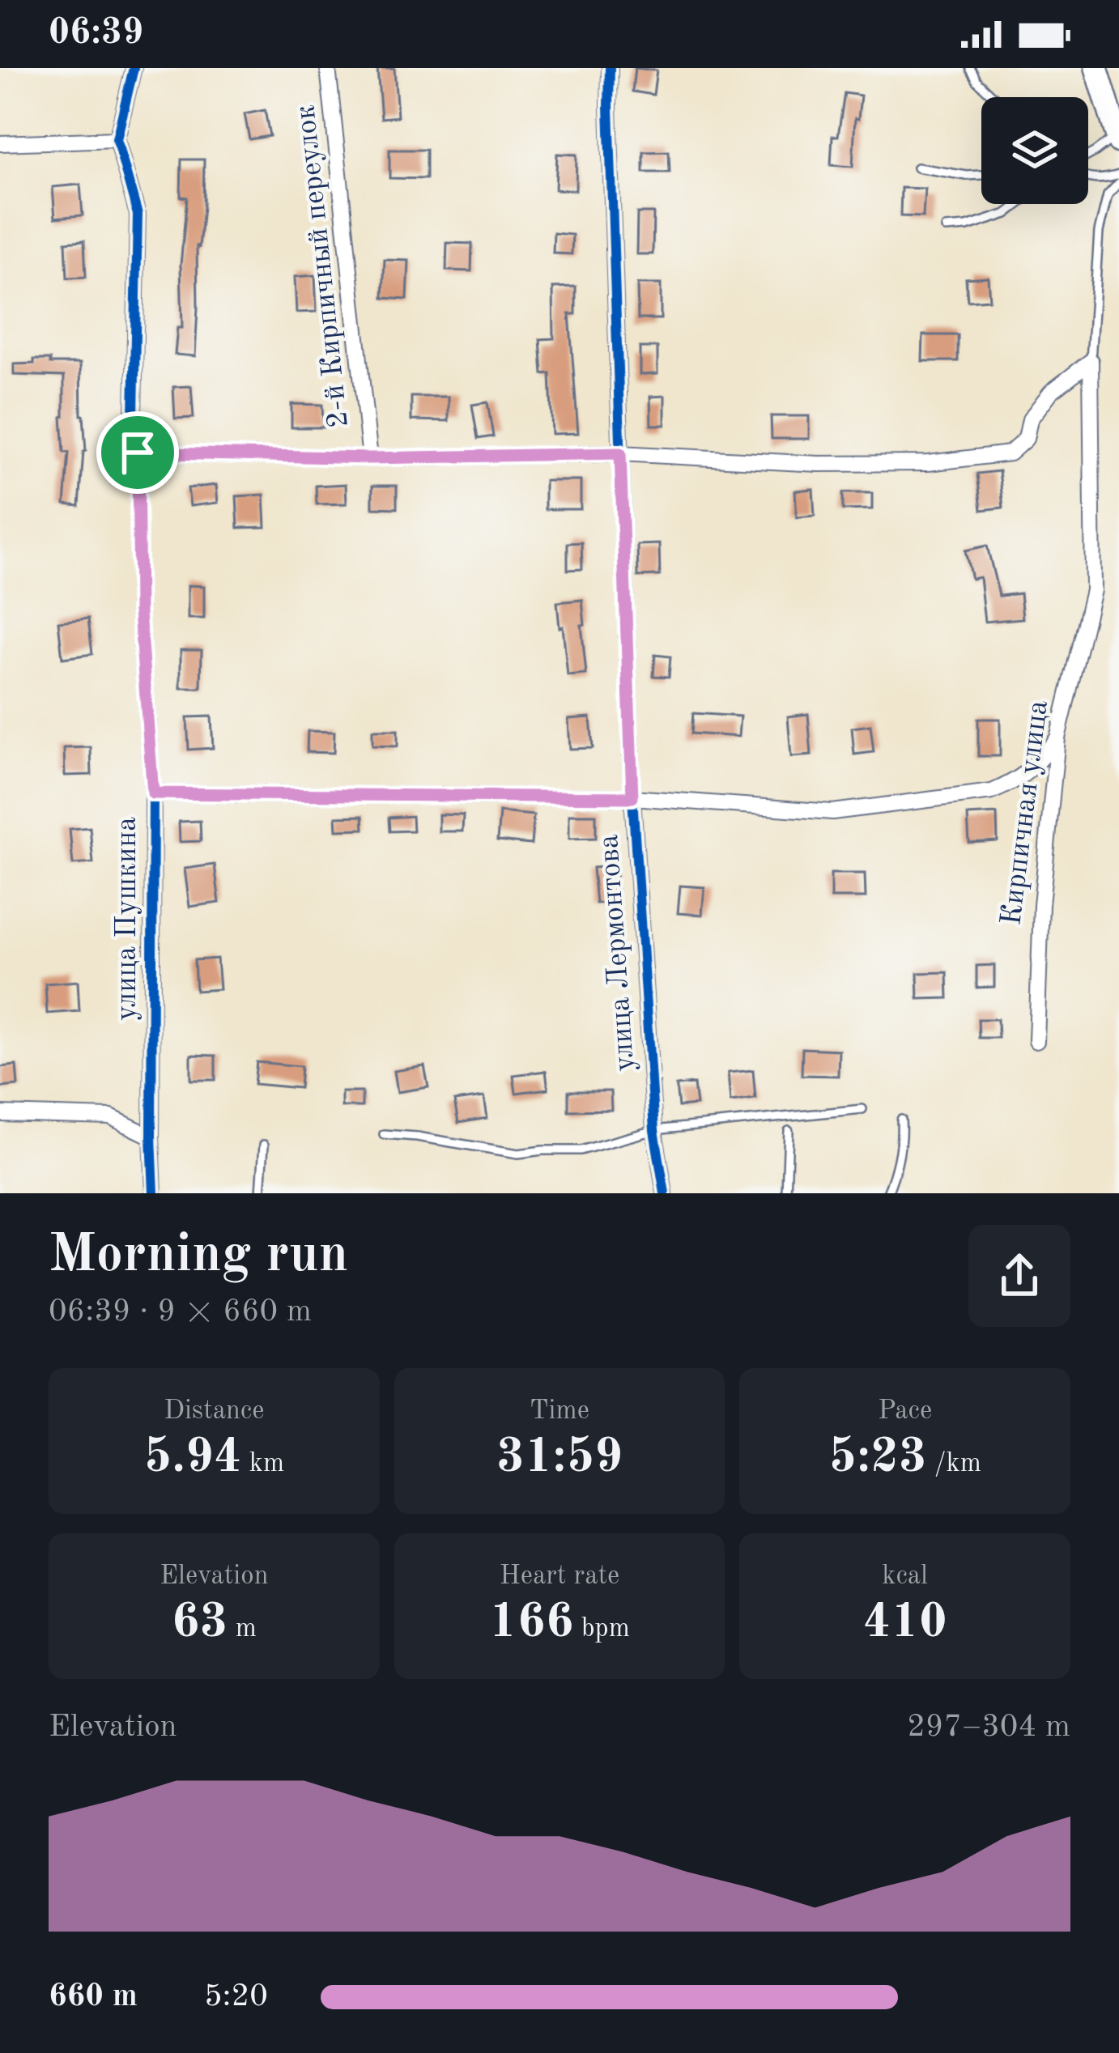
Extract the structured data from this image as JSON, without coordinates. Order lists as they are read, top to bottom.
{
  "streets": {
    "street": [
      "2-й Кирпичный переулок",
      "Кирпичная улица",
      "улица Пушкина",
      "улица Лермонтова"
    ]
  },
  "crossings": [
    ["2-й Кирпичный переулок", "Кирпичная улица"],
    ["2-й Кирпичный переулок", "улица Пушкина"],
    ["2-й Кирпичный переулок", "улица Лермонтова"]
  ],
  "page": {
    "status": "06:39",
    "heading": ["Morning run", "06:39 · 9 × 660 m"],
    "stats": [
      ["Distance", "5.94 km"],
      ["Time", "31:59"],
      ["Pace", "5:23 /km"],
      ["Elevation", "63 m"],
      ["Heart rate", "166 bpm"],
      ["kcal", "410"]
    ],
    "chart": ["Elevation", "297–304 m"],
    "list": [
      {
        "name": "660 m",
        "note": "5:20"
      }
    ]
  }
}
